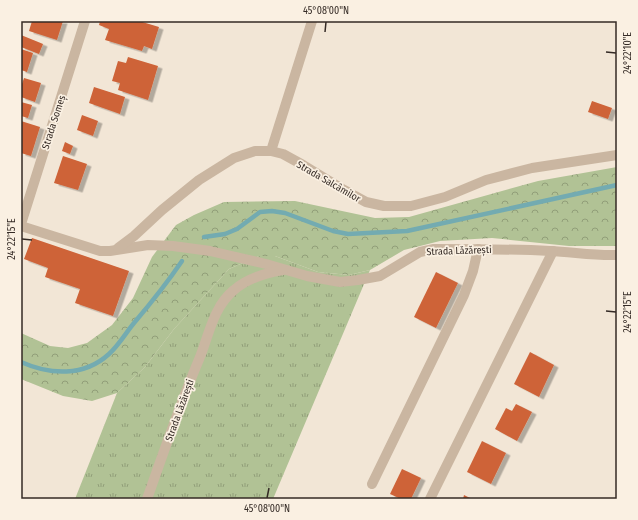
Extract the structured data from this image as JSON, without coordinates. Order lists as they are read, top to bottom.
{
  "streets": {
    "street": ["Strada Someș", "Strada Salcâmilor", "Strada Lăzărești"]
  },
  "crossings": [
    ["Strada Someș", "Strada Lăzărești"],
    ["Strada Salcâmilor", "Strada Lăzărești"]
  ],
  "coordinates": ["45°08'00\"N", "24°22'10\"E", "24°22'15\"E"]
}
